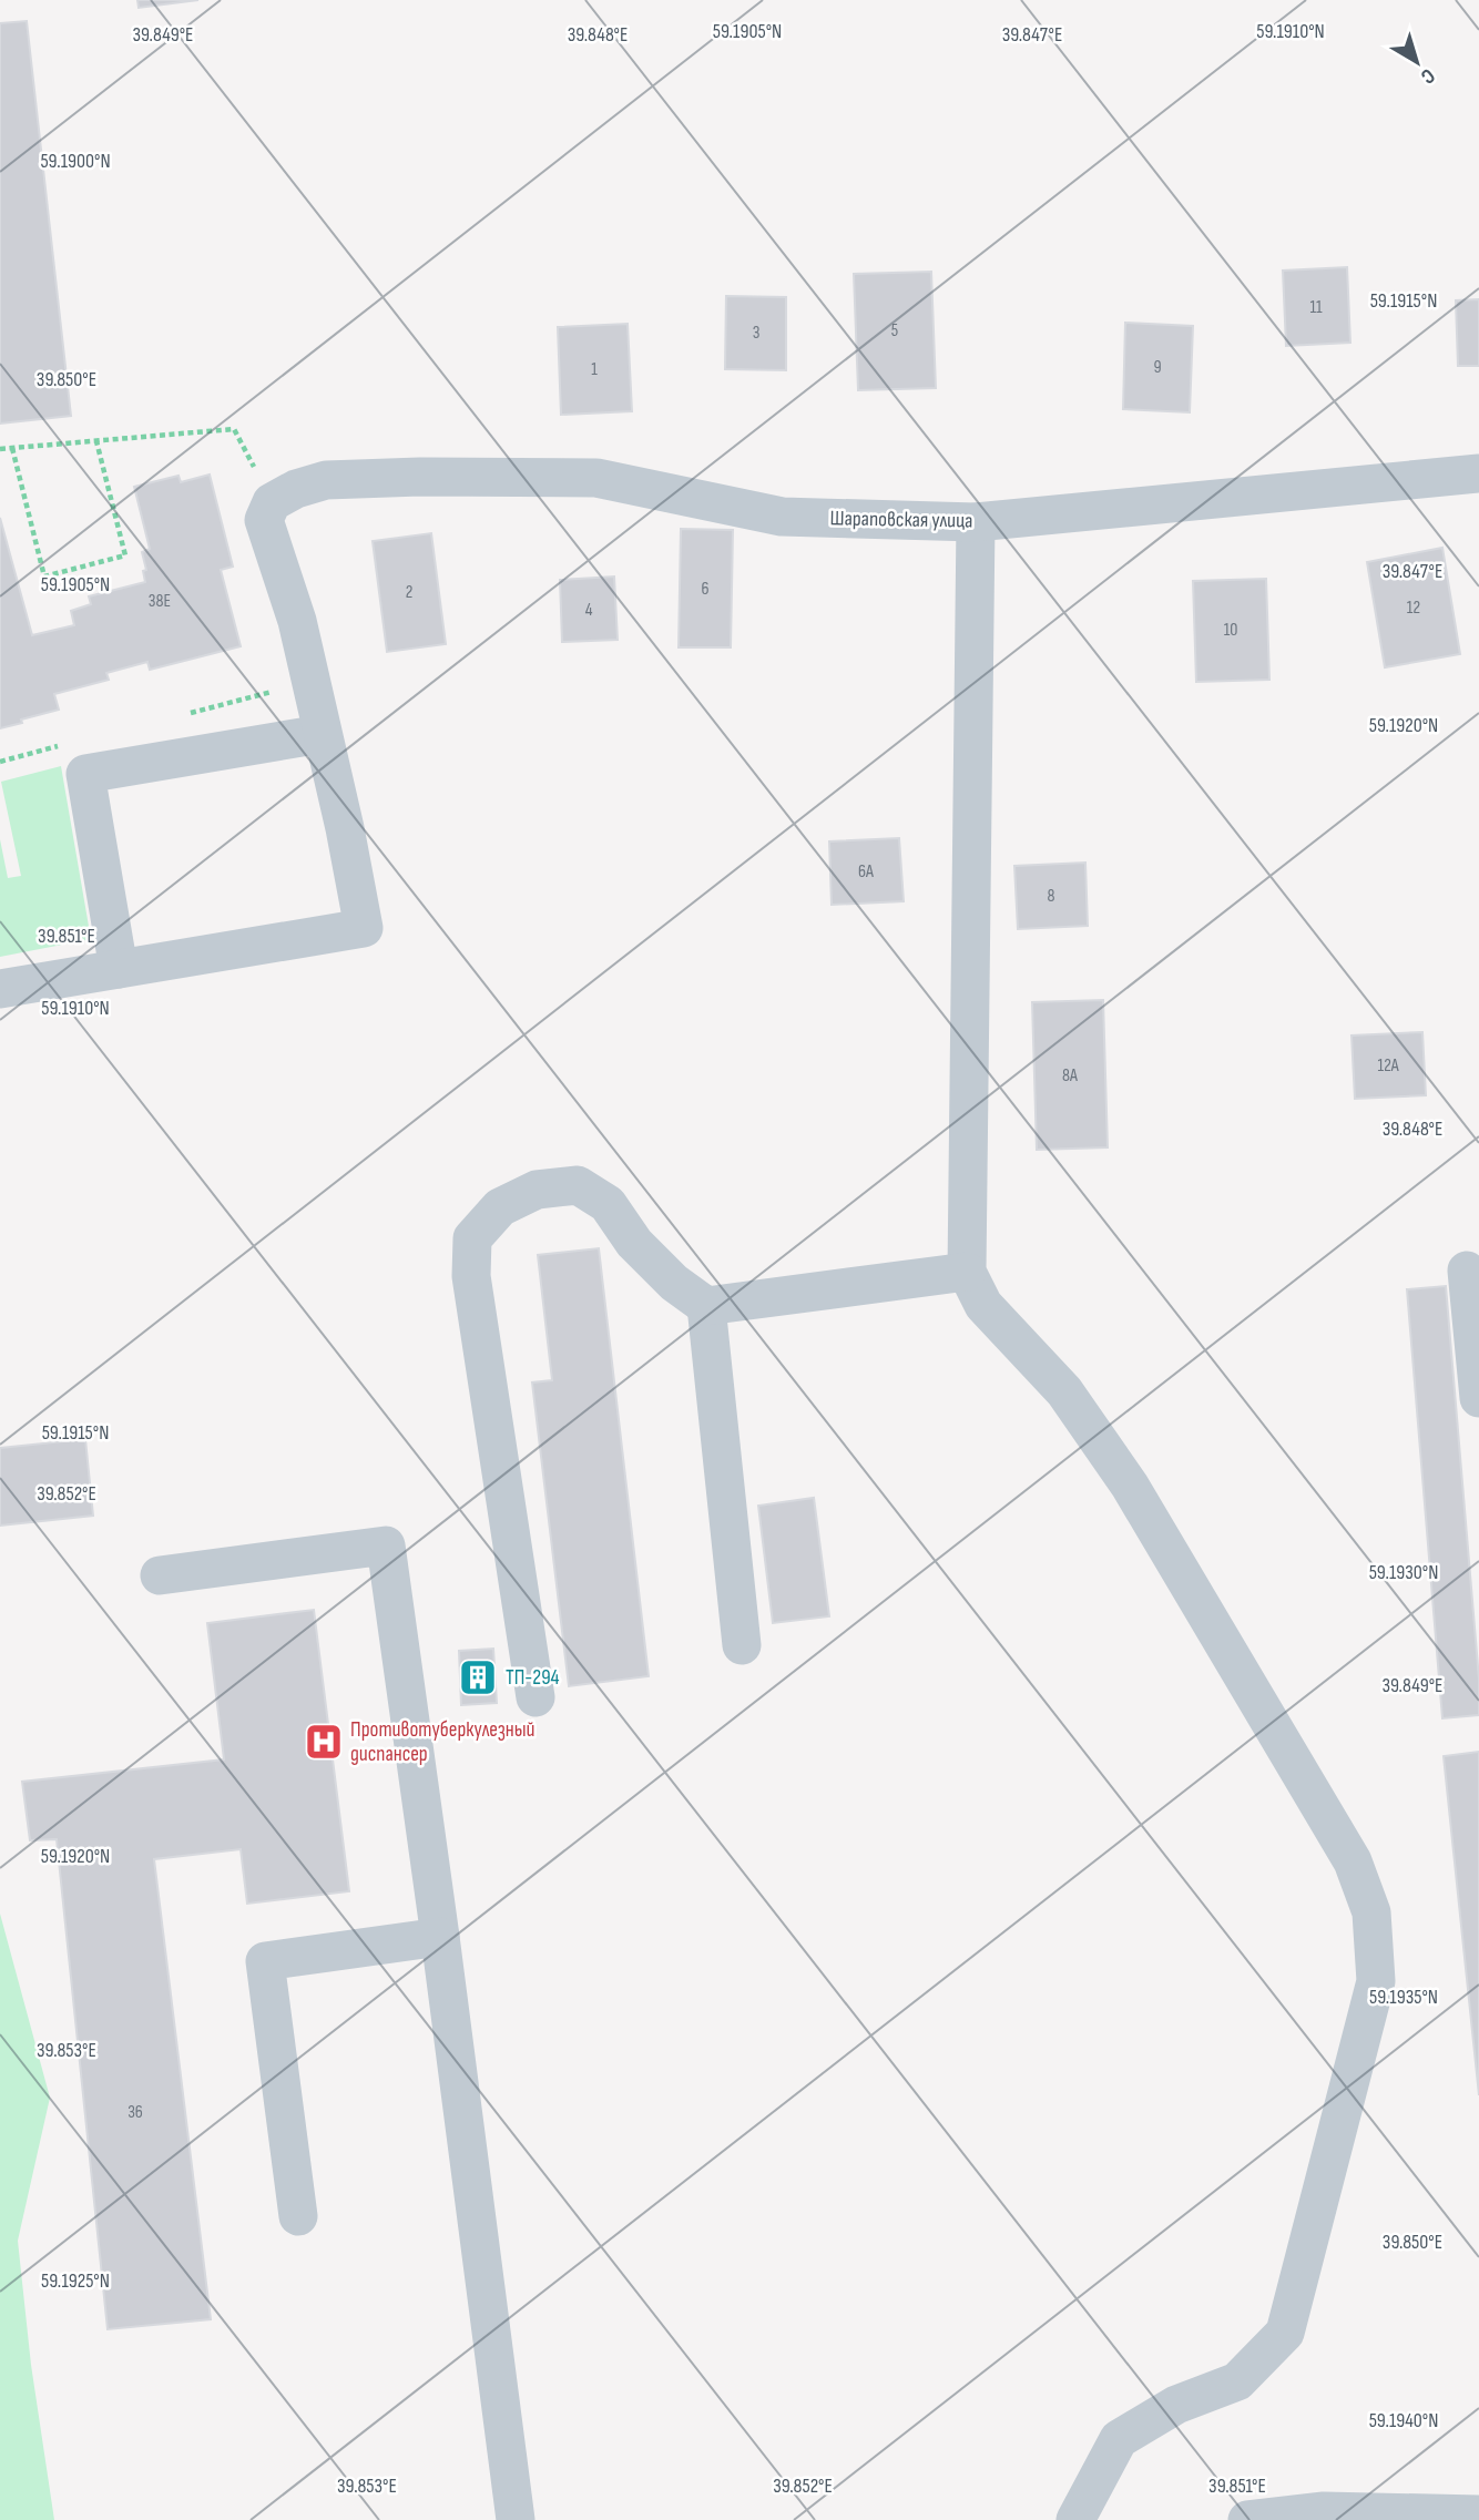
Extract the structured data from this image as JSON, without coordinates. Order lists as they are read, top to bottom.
{
  "streets": {
    "street": ["Шараповская улица"]
  },
  "places": {
    "building": ["ТП-294"],
    "hospital": ["Противотуберкулезный диспансер"]
  },
  "house_numbers": [
    "11",
    "5",
    "3",
    "9",
    "1",
    "6",
    "2",
    "38Е",
    "12",
    "4",
    "10",
    "6А",
    "8",
    "12А",
    "8А",
    "36"
  ],
  "north": "bottom right",
  "coordinates": [
    "59.1905°N",
    "59.1910°N",
    "39.849°E",
    "39.848°E",
    "39.847°E",
    "59.1900°N",
    "59.1915°N",
    "39.850°E",
    "59.1920°N",
    "39.851°E",
    "39.852°E",
    "59.1930°N",
    "59.1935°N",
    "39.853°E",
    "59.1925°N",
    "59.1940°N"
  ]
}
